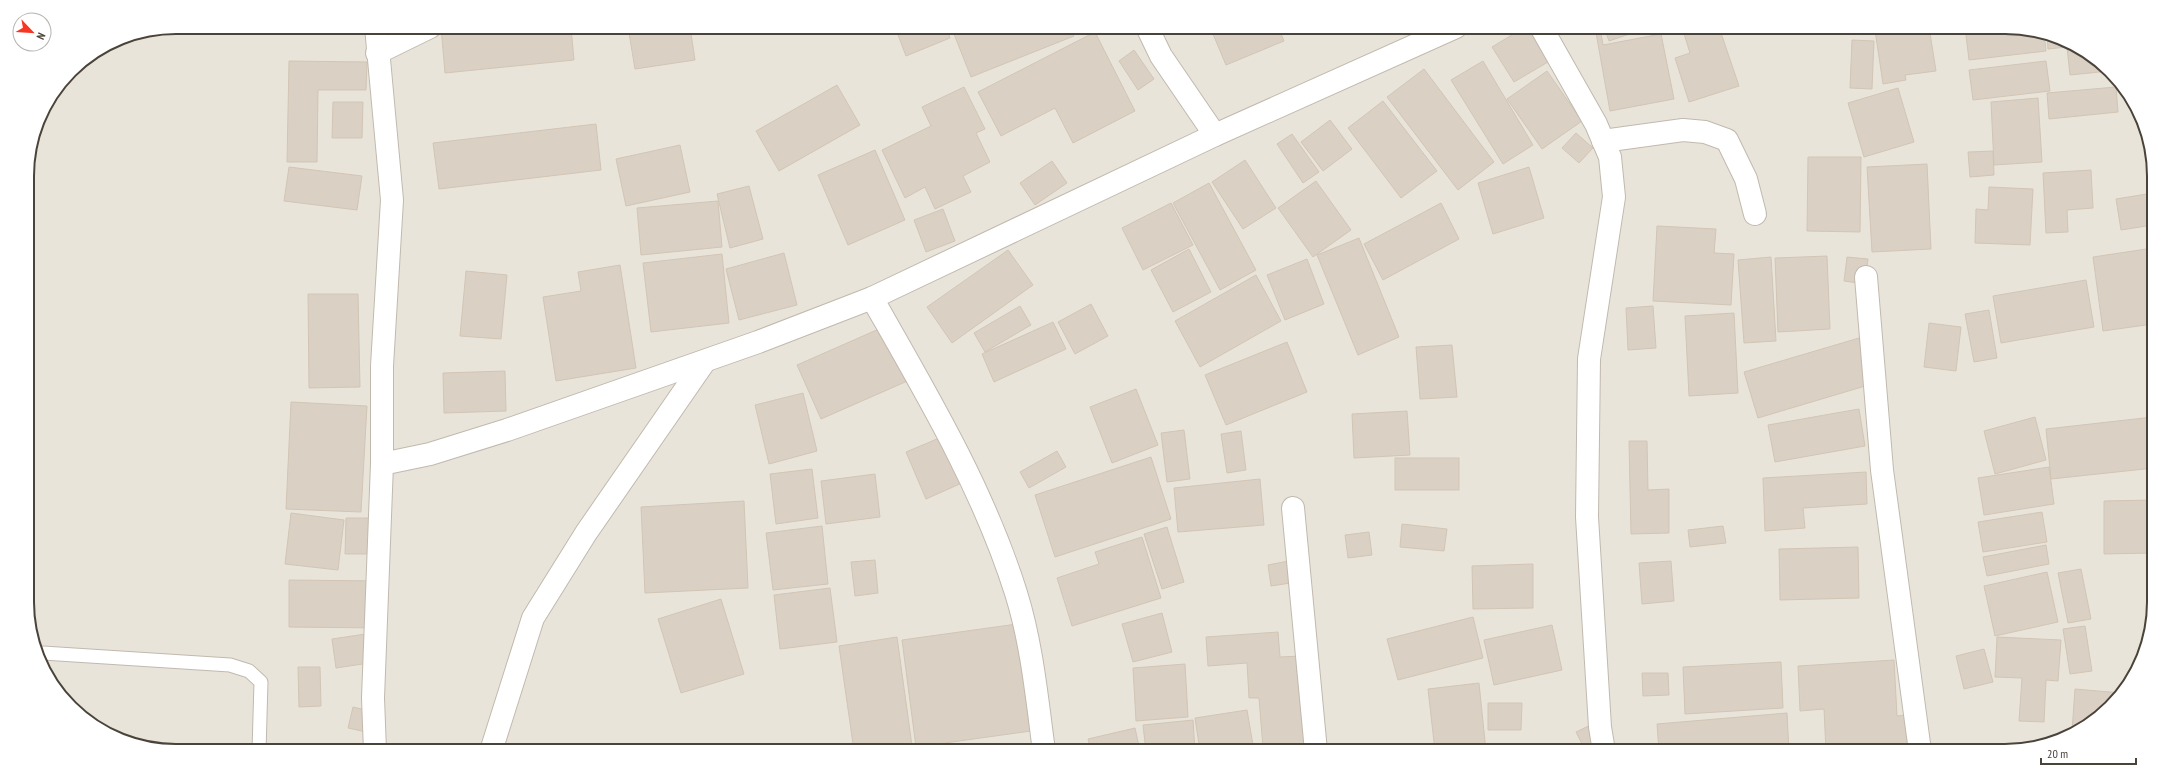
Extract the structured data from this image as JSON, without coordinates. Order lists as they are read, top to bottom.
{
  "scale_bar": "20 m",
  "north": "bottom right"
}
